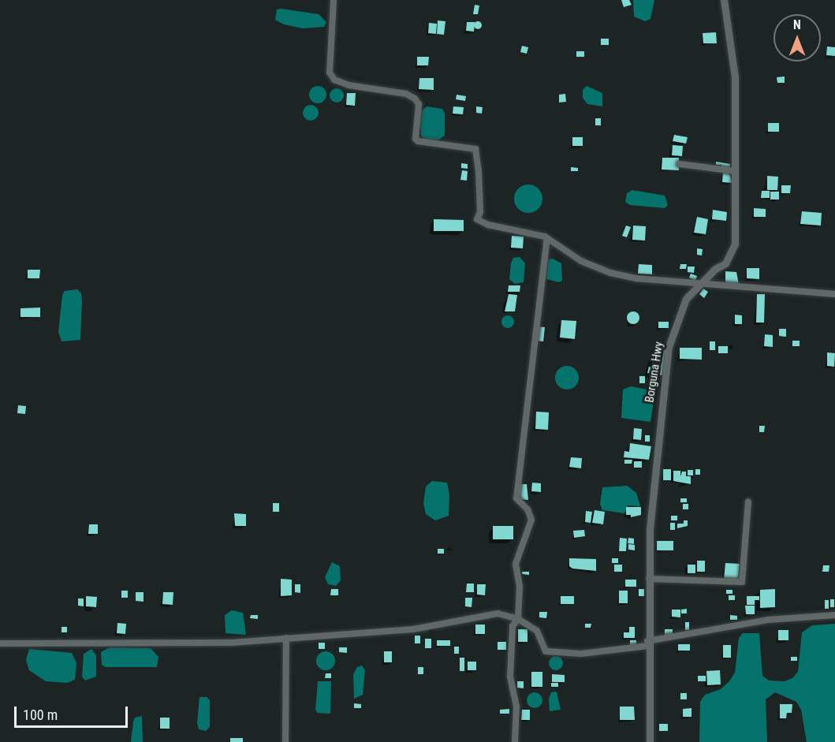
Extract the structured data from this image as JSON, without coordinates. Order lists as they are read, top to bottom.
{
  "streets": {
    "street": ["Borguna Hwy"]
  },
  "scale_bar": "100 m",
  "north": "top"
}
